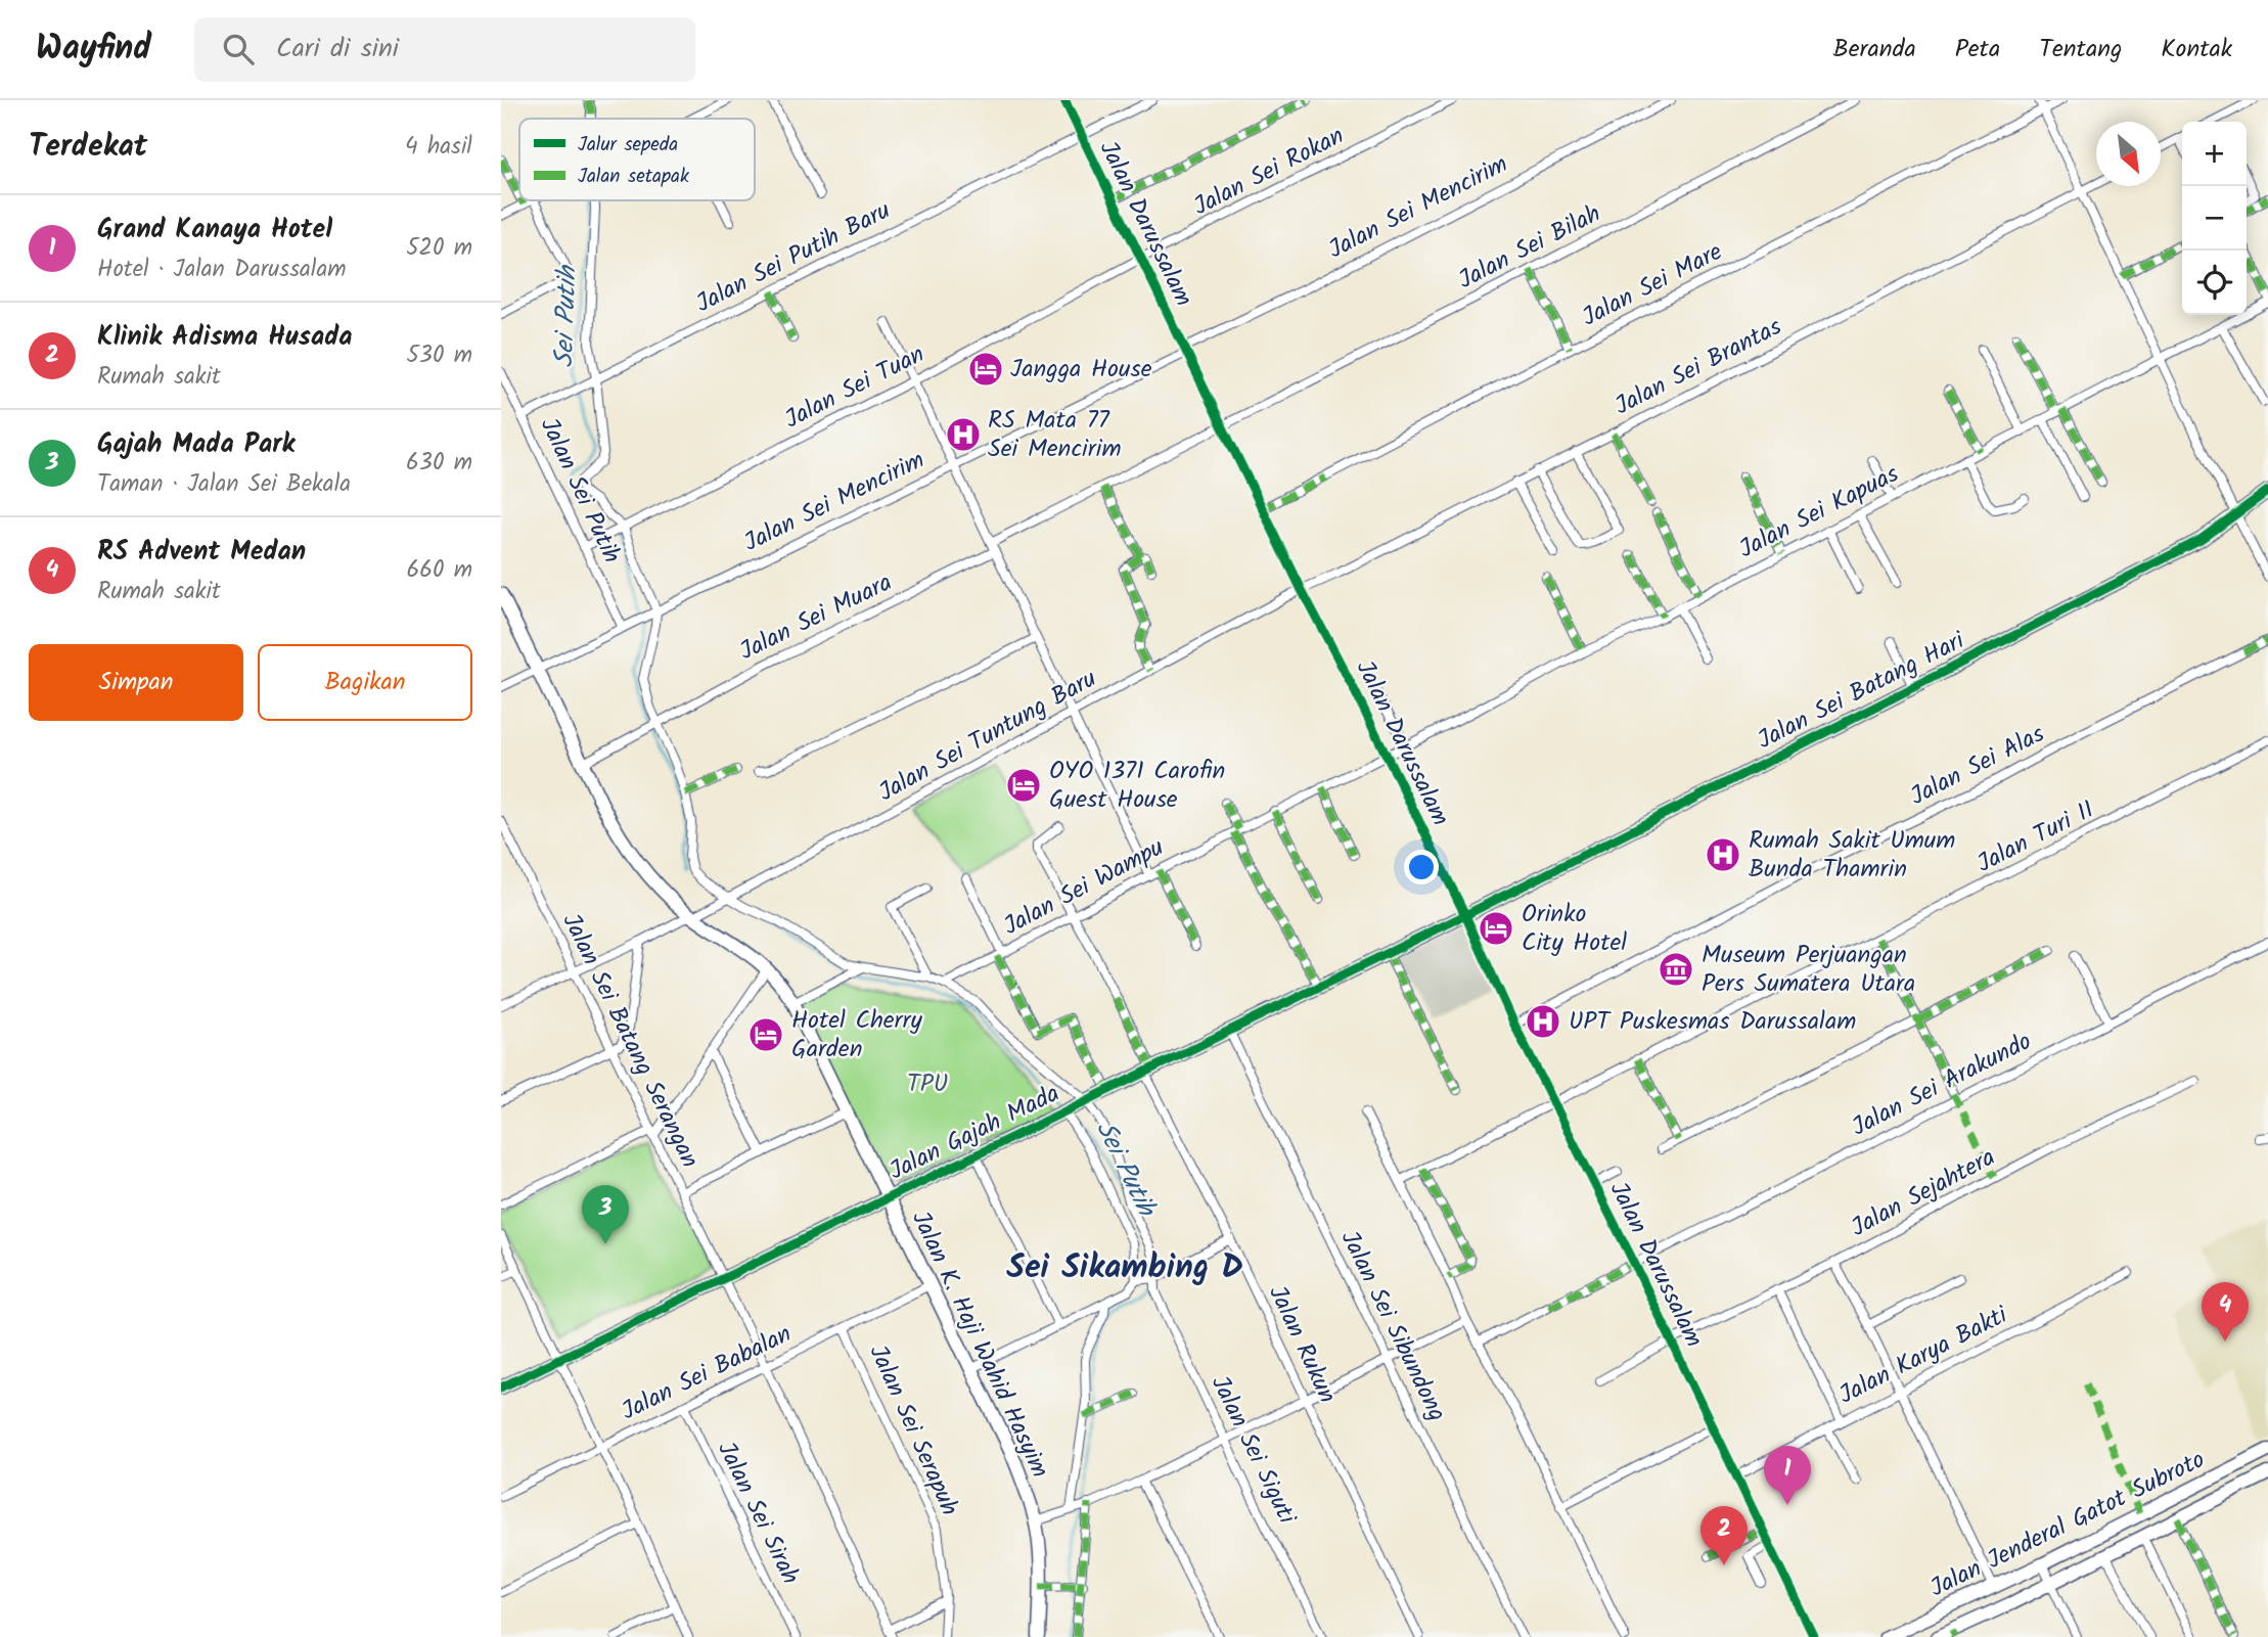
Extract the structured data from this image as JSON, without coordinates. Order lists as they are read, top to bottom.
{
  "streets": {
    "street": [
      "Jalan Sei Rokan",
      "Jalan Sei Mencirim",
      "Jalan Darussalam",
      "Jalan Sei Bilah",
      "Jalan Sei Putih Baru",
      "Jalan Sei Mare",
      "Jalan Sei Brantas",
      "Jalan Sei Tuan",
      "Jalan Sei Putih",
      "Jalan Sei Kapuas",
      "Jalan Sei Muara",
      "Jalan Sei Batang Hari",
      "Jalan Sei Tuntung Baru",
      "Jalan Sei Alas",
      "Jalan Turi II",
      "Jalan Sei Wampu",
      "Jalan Sei Batang Serangan",
      "Jalan Sei Arakundo",
      "Jalan Gajah Mada",
      "Jalan Sejahtera",
      "Jalan Sei Sibundong",
      "Jalan K. Haji Wahid Hasyim",
      "Jalan Rukun",
      "Jalan Karya Bakti",
      "Jalan Sei Babalan",
      "Jalan Sei Serapuh",
      "Jalan Sei Siguti",
      "Jalan Sei Sirah",
      "Jalan Jenderal Gatot Subroto"
    ]
  },
  "crossings": [
    ["Jalan Sei Rokan", "Jalan Darussalam"],
    ["Jalan Sei Rokan", "Jalan Sei Tuan"],
    ["Jalan Sei Mencirim", "Jalan Darussalam"],
    ["Jalan Sei Mencirim", "Jalan Sei Putih"],
    ["Jalan Sei Mencirim", "Jalan K. Haji Wahid Hasyim"],
    ["Jalan Darussalam", "Jalan Sei Bilah"],
    ["Jalan Darussalam", "Jalan Sei Putih Baru"],
    ["Jalan Darussalam", "Jalan Sei Mare"],
    ["Jalan Darussalam", "Jalan Sei Brantas"],
    ["Jalan Darussalam", "Jalan Sei Tuan"],
    ["Jalan Darussalam", "Jalan Sei Kapuas"],
    ["Jalan Darussalam", "Jalan Sei Batang Hari"],
    ["Jalan Darussalam", "Jalan Sei Tuntung Baru"],
    ["Jalan Darussalam", "Jalan Sei Alas"],
    ["Jalan Darussalam", "Jalan Turi II"],
    ["Jalan Darussalam", "Jalan Sei Wampu"],
    ["Jalan Darussalam", "Jalan Sei Arakundo"],
    ["Jalan Darussalam", "Jalan Gajah Mada"],
    ["Jalan Darussalam", "Jalan Sejahtera"],
    ["Jalan Darussalam", "Jalan Karya Bakti"],
    ["Jalan Sei Bilah", "Jalan Sei Muara"],
    ["Jalan Sei Putih Baru", "Jalan Sei Putih"],
    ["Jalan Sei Brantas", "Jalan Sei Tuntung Baru"],
    ["Jalan Sei Tuan", "Jalan Sei Putih"],
    ["Jalan Sei Kapuas", "Jalan Sei Wampu"],
    ["Jalan Sei Muara", "Jalan K. Haji Wahid Hasyim"],
    ["Jalan Sei Batang Hari", "Jalan Gajah Mada"],
    ["Jalan Sei Tuntung Baru", "Jalan Sei Batang Serangan"],
    ["Jalan Sei Tuntung Baru", "Jalan K. Haji Wahid Hasyim"],
    ["Jalan Sei Wampu", "Jalan Rukun"],
    ["Jalan Sei Batang Serangan", "Jalan Gajah Mada"],
    ["Jalan Sei Batang Serangan", "Jalan Sei Babalan"],
    ["Jalan Gajah Mada", "Jalan Sei Sibundong"],
    ["Jalan Gajah Mada", "Jalan K. Haji Wahid Hasyim"],
    ["Jalan Gajah Mada", "Jalan Rukun"],
    ["Jalan K. Haji Wahid Hasyim", "Jalan Sei Babalan"],
    ["Jalan Sei Babalan", "Jalan Sei Serapuh"],
    ["Jalan Sei Babalan", "Jalan Sei Sirah"]
  ],
  "districts": ["Sei Sikambing D"],
  "water": ["Sei Putih"],
  "parks": ["TPU"],
  "places": {
    "hotel": [
      "Jangga House",
      "OYO 1371 Carofin Guest House",
      "Orinko City Hotel",
      "Hotel Cherry Garden"
    ],
    "hospital": ["RS Mata 77 Sei Mencirim", "Rumah Sakit Umum Bunda Thamrin", "UPT Puskesmas Darussalam"],
    "museum": ["Museum Perjuangan Pers Sumatera Utara"]
  },
  "legend": ["Jalur sepeda", "Jalan setapak"],
  "north": "bottom right",
  "page": {
    "header": "Wayfind",
    "search": "Cari di sini",
    "nav": [
      "Beranda",
      "Peta",
      "Tentang",
      "Kontak"
    ],
    "heading": ["Terdekat", "4 hasil"],
    "map_buttons": ["+", "−"],
    "list": [
      {
        "mark": "1",
        "name": "Grand Kanaya Hotel",
        "note": "Hotel · Jalan Darussalam",
        "value": "520 m"
      },
      {
        "mark": "2",
        "name": "Klinik Adisma Husada",
        "note": "Rumah sakit",
        "value": "530 m"
      },
      {
        "mark": "3",
        "name": "Gajah Mada Park",
        "note": "Taman · Jalan Sei Bekala",
        "value": "630 m"
      },
      {
        "mark": "4",
        "name": "RS Advent Medan",
        "note": "Rumah sakit",
        "value": "660 m"
      }
    ],
    "buttons": ["Simpan", "Bagikan"],
    "pins": [
      "3",
      "4",
      "1",
      "2"
    ]
  }
}
